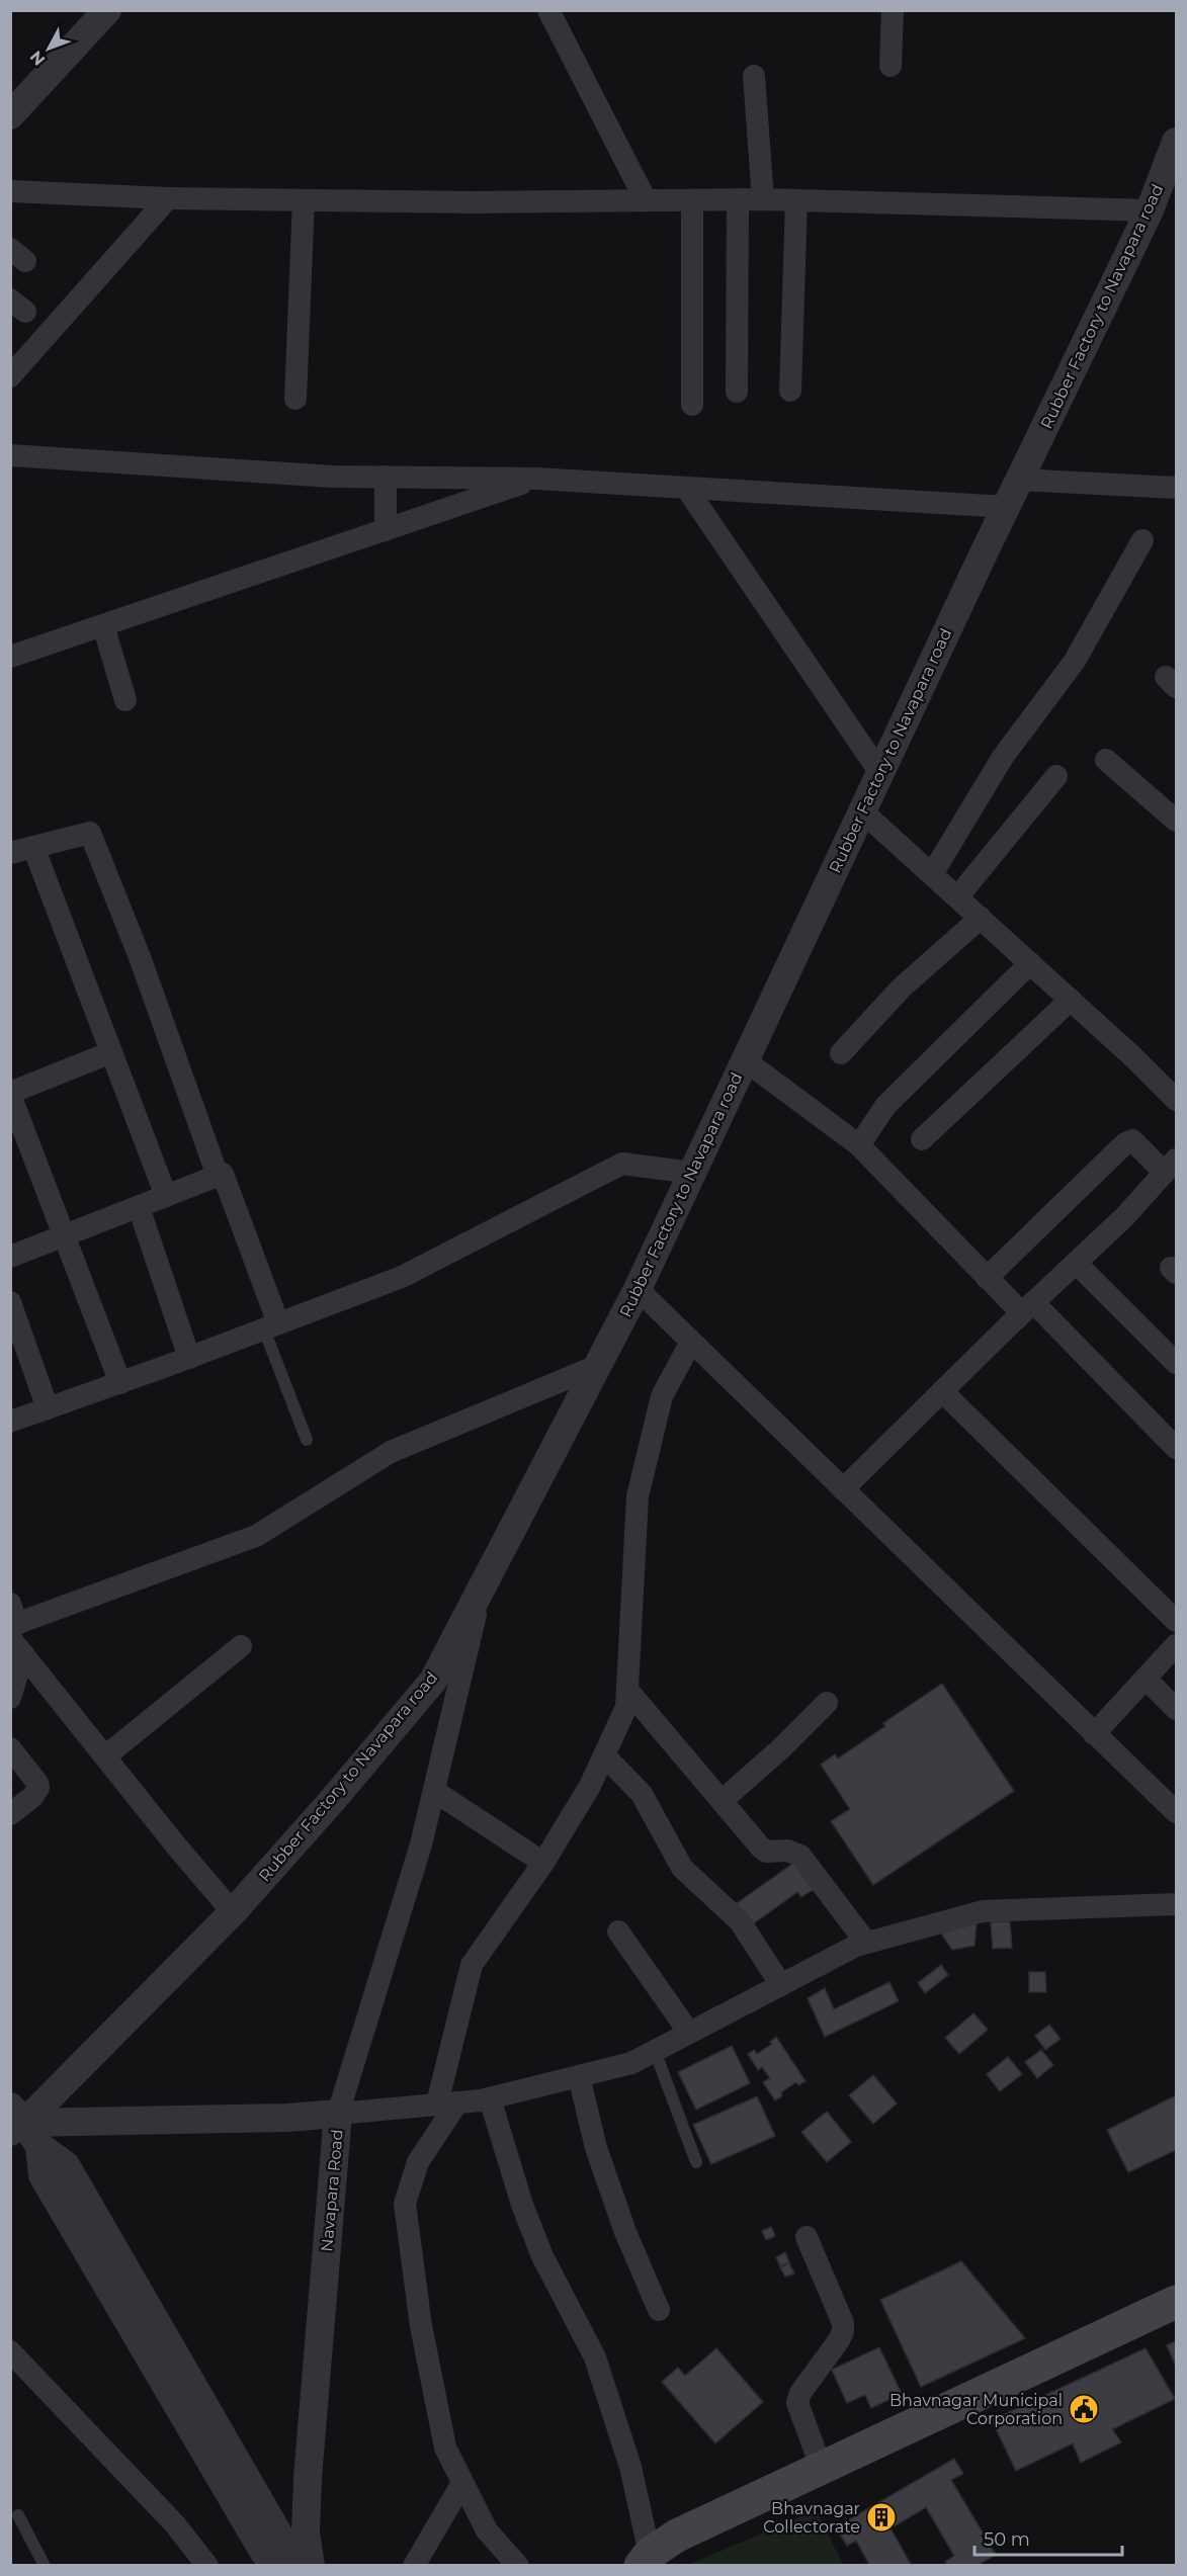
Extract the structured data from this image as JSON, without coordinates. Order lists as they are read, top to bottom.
{
  "streets": {
    "street": ["Rubber Factory to Navapara road", "Navapara Road"]
  },
  "crossings": [
    ["Rubber Factory to Navapara road", "Navapara Road"]
  ],
  "places": {
    "public building": ["Bhavnagar Municipal Corporation"],
    "building": ["Bhavnagar Collectorate"]
  },
  "scale_bar": "50 m",
  "north": "bottom left"
}
